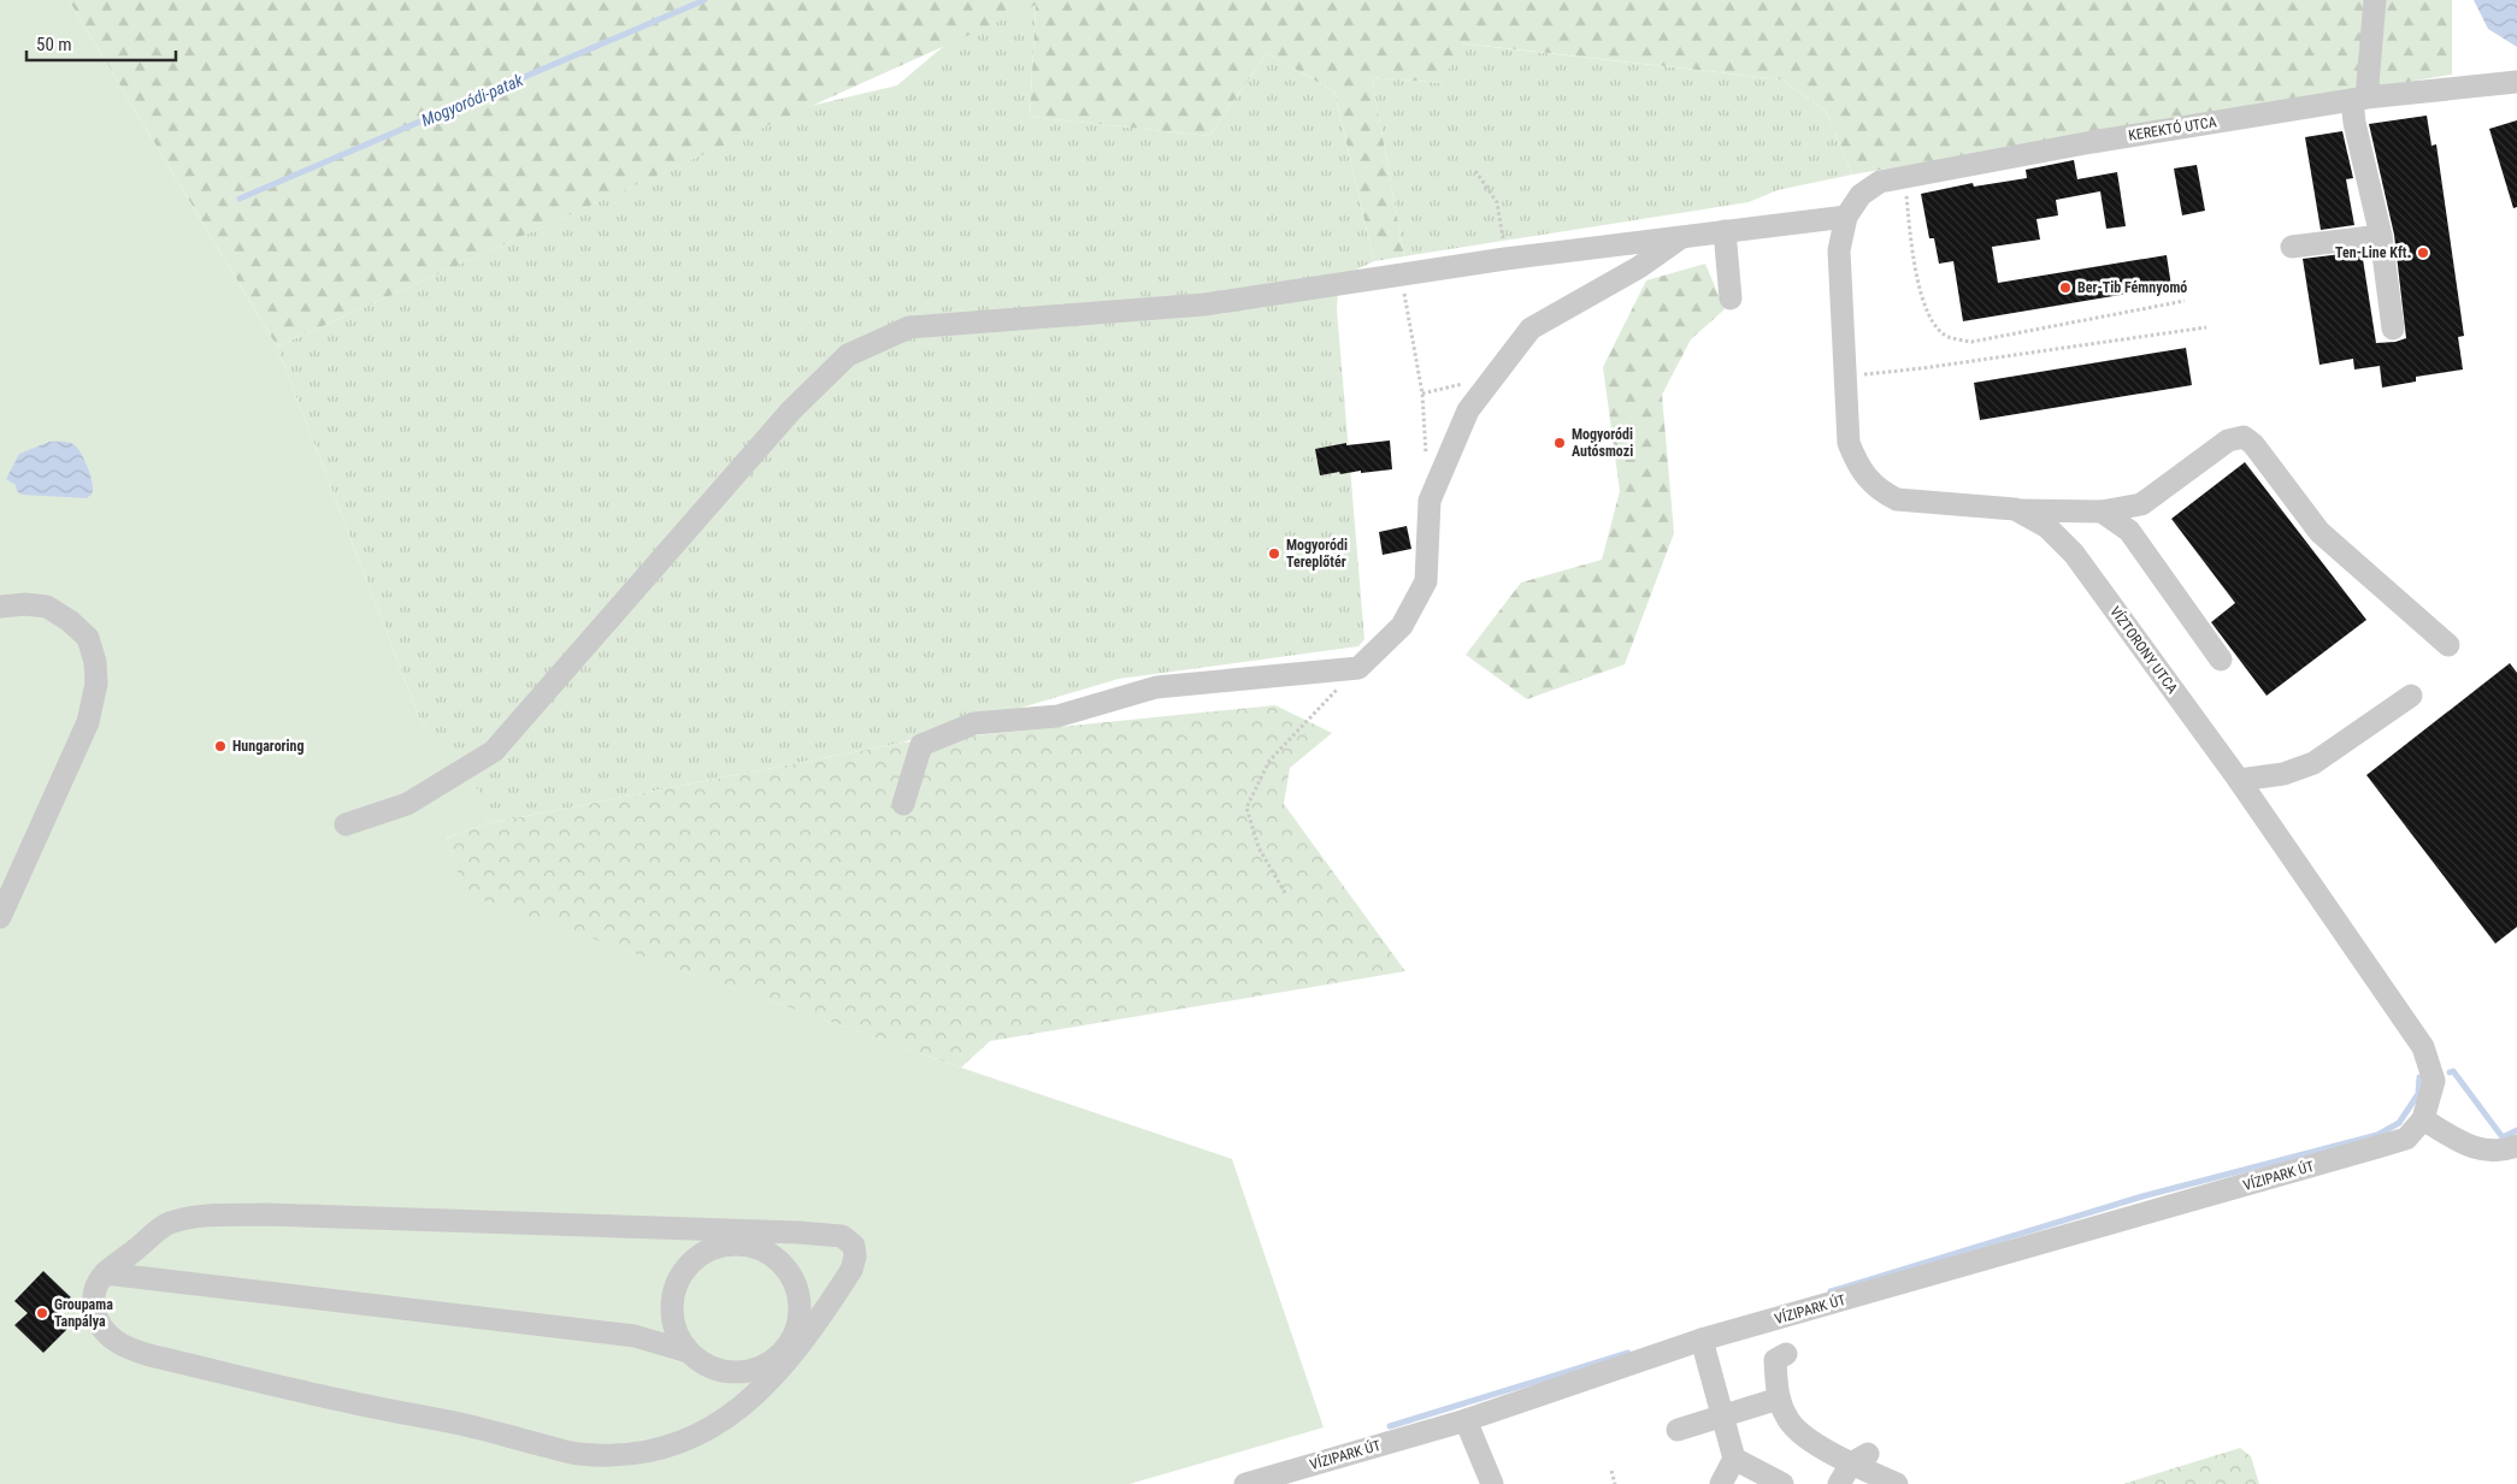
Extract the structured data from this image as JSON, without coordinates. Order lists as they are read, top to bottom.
{
  "streets": {
    "street": ["KEREKTÓ UTCA", "VÍZTORONY UTCA", "VÍZIPARK ÚT"]
  },
  "crossings": [
    ["KEREKTÓ UTCA", "VÍZTORONY UTCA"],
    ["VÍZTORONY UTCA", "VÍZIPARK ÚT"]
  ],
  "water": ["Mogyoródi-patak"],
  "places": [
    "Ten-Line Kft.",
    "Ber-Tib Fémnyomó",
    "Mogyoródi Autósmozi",
    "Mogyoródi Tereplőtér",
    "Hungaroring",
    "Groupama Tanpálya"
  ],
  "scale_bar": "50 m"
}
